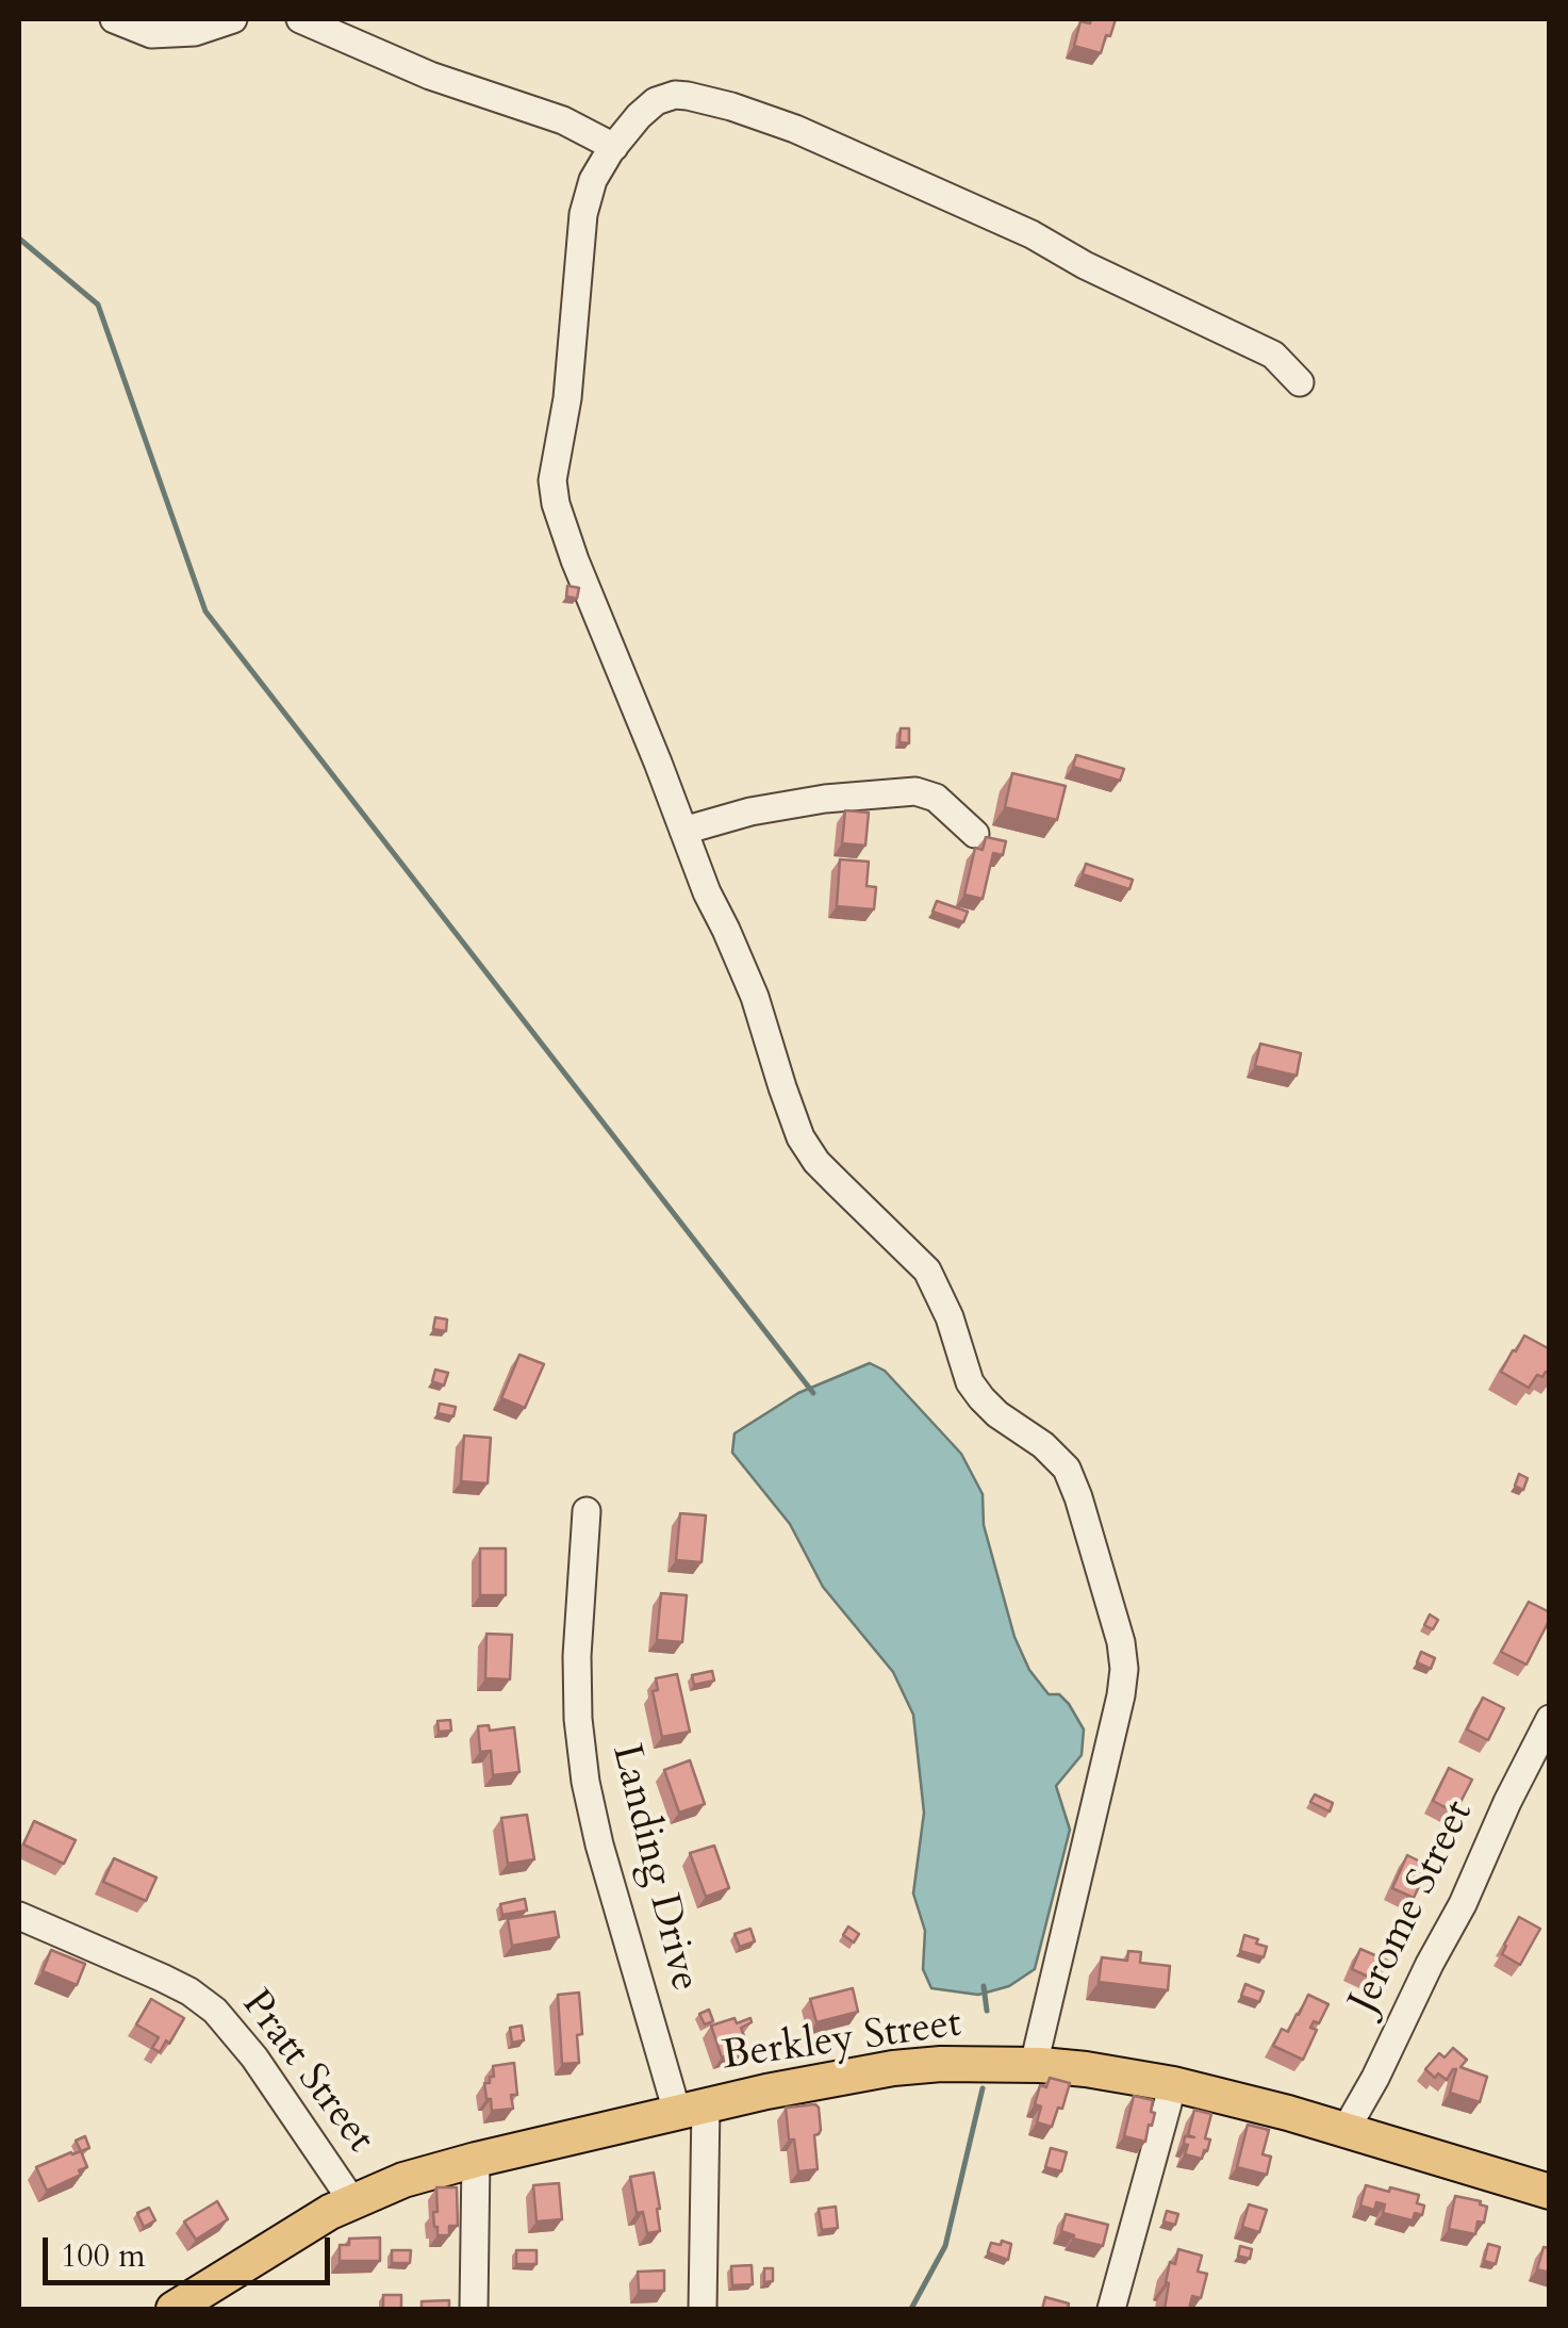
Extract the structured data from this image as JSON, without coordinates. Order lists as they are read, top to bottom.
{
  "streets": {
    "main road": ["Berkley Street"],
    "street": ["Landing Drive", "Jerome Street", "Pratt Street"]
  },
  "crossings": [
    ["Landing Drive", "Berkley Street"],
    ["Jerome Street", "Berkley Street"],
    ["Berkley Street", "Pratt Street"]
  ],
  "scale_bar": "100 m"
}
